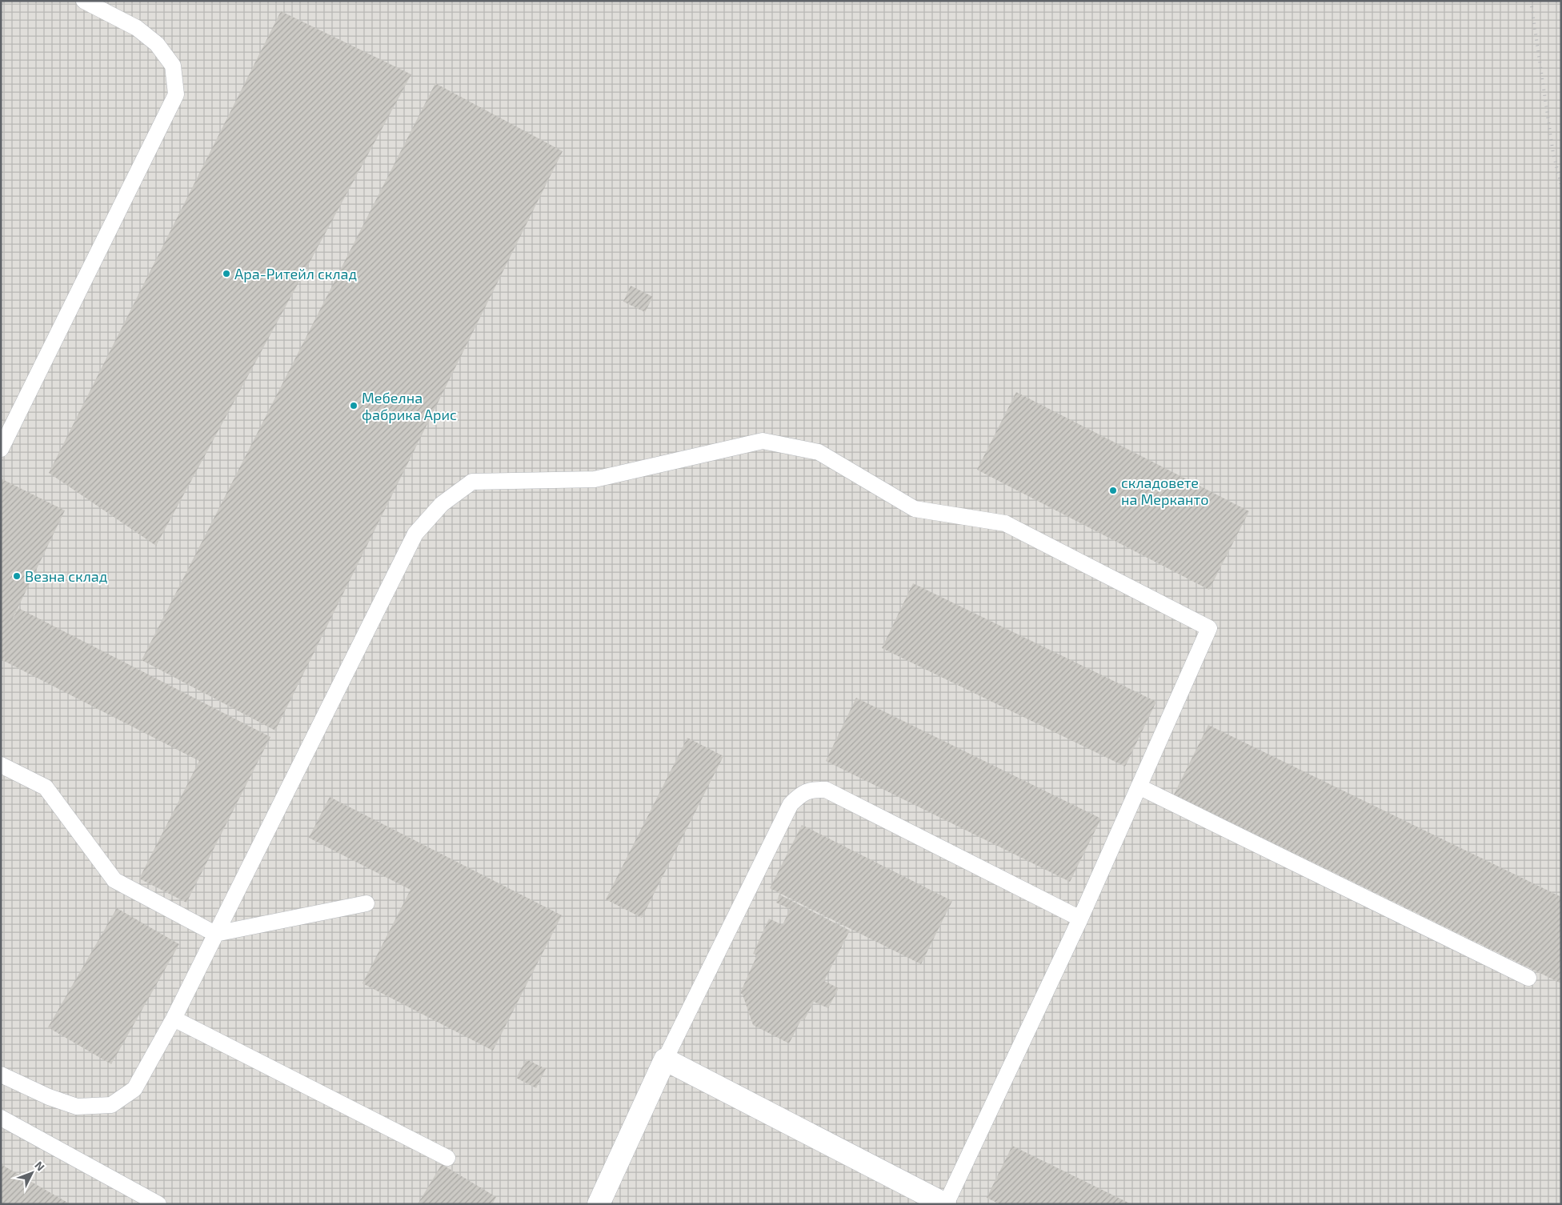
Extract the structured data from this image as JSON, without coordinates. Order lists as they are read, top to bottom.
{
  "places": [
    "Ара-Ритейл склад",
    "Мебелна фабрика Арис",
    "складовете на Мерканто",
    "Везна склад"
  ],
  "north": "top right"
}
